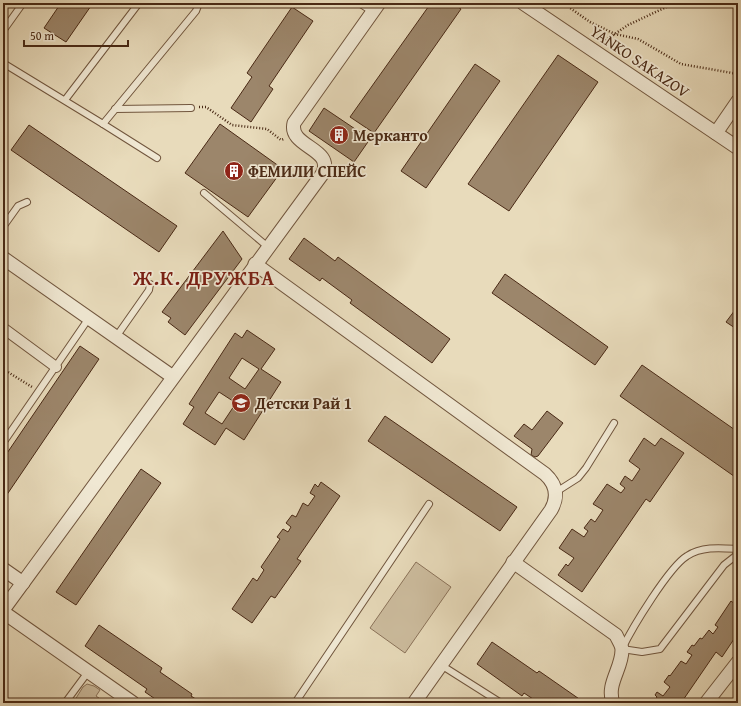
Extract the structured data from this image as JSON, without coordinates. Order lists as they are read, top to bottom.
{
  "streets": {
    "street": ["YANKO SAKAZOV"]
  },
  "districts": ["Ж.К. ДРУЖБА"],
  "places": {
    "building": ["Мерканто", "ФЕМИЛИ СПЕЙС"],
    "school or university": ["Детски Рай 1"]
  },
  "scale_bar": "50 m"
}
